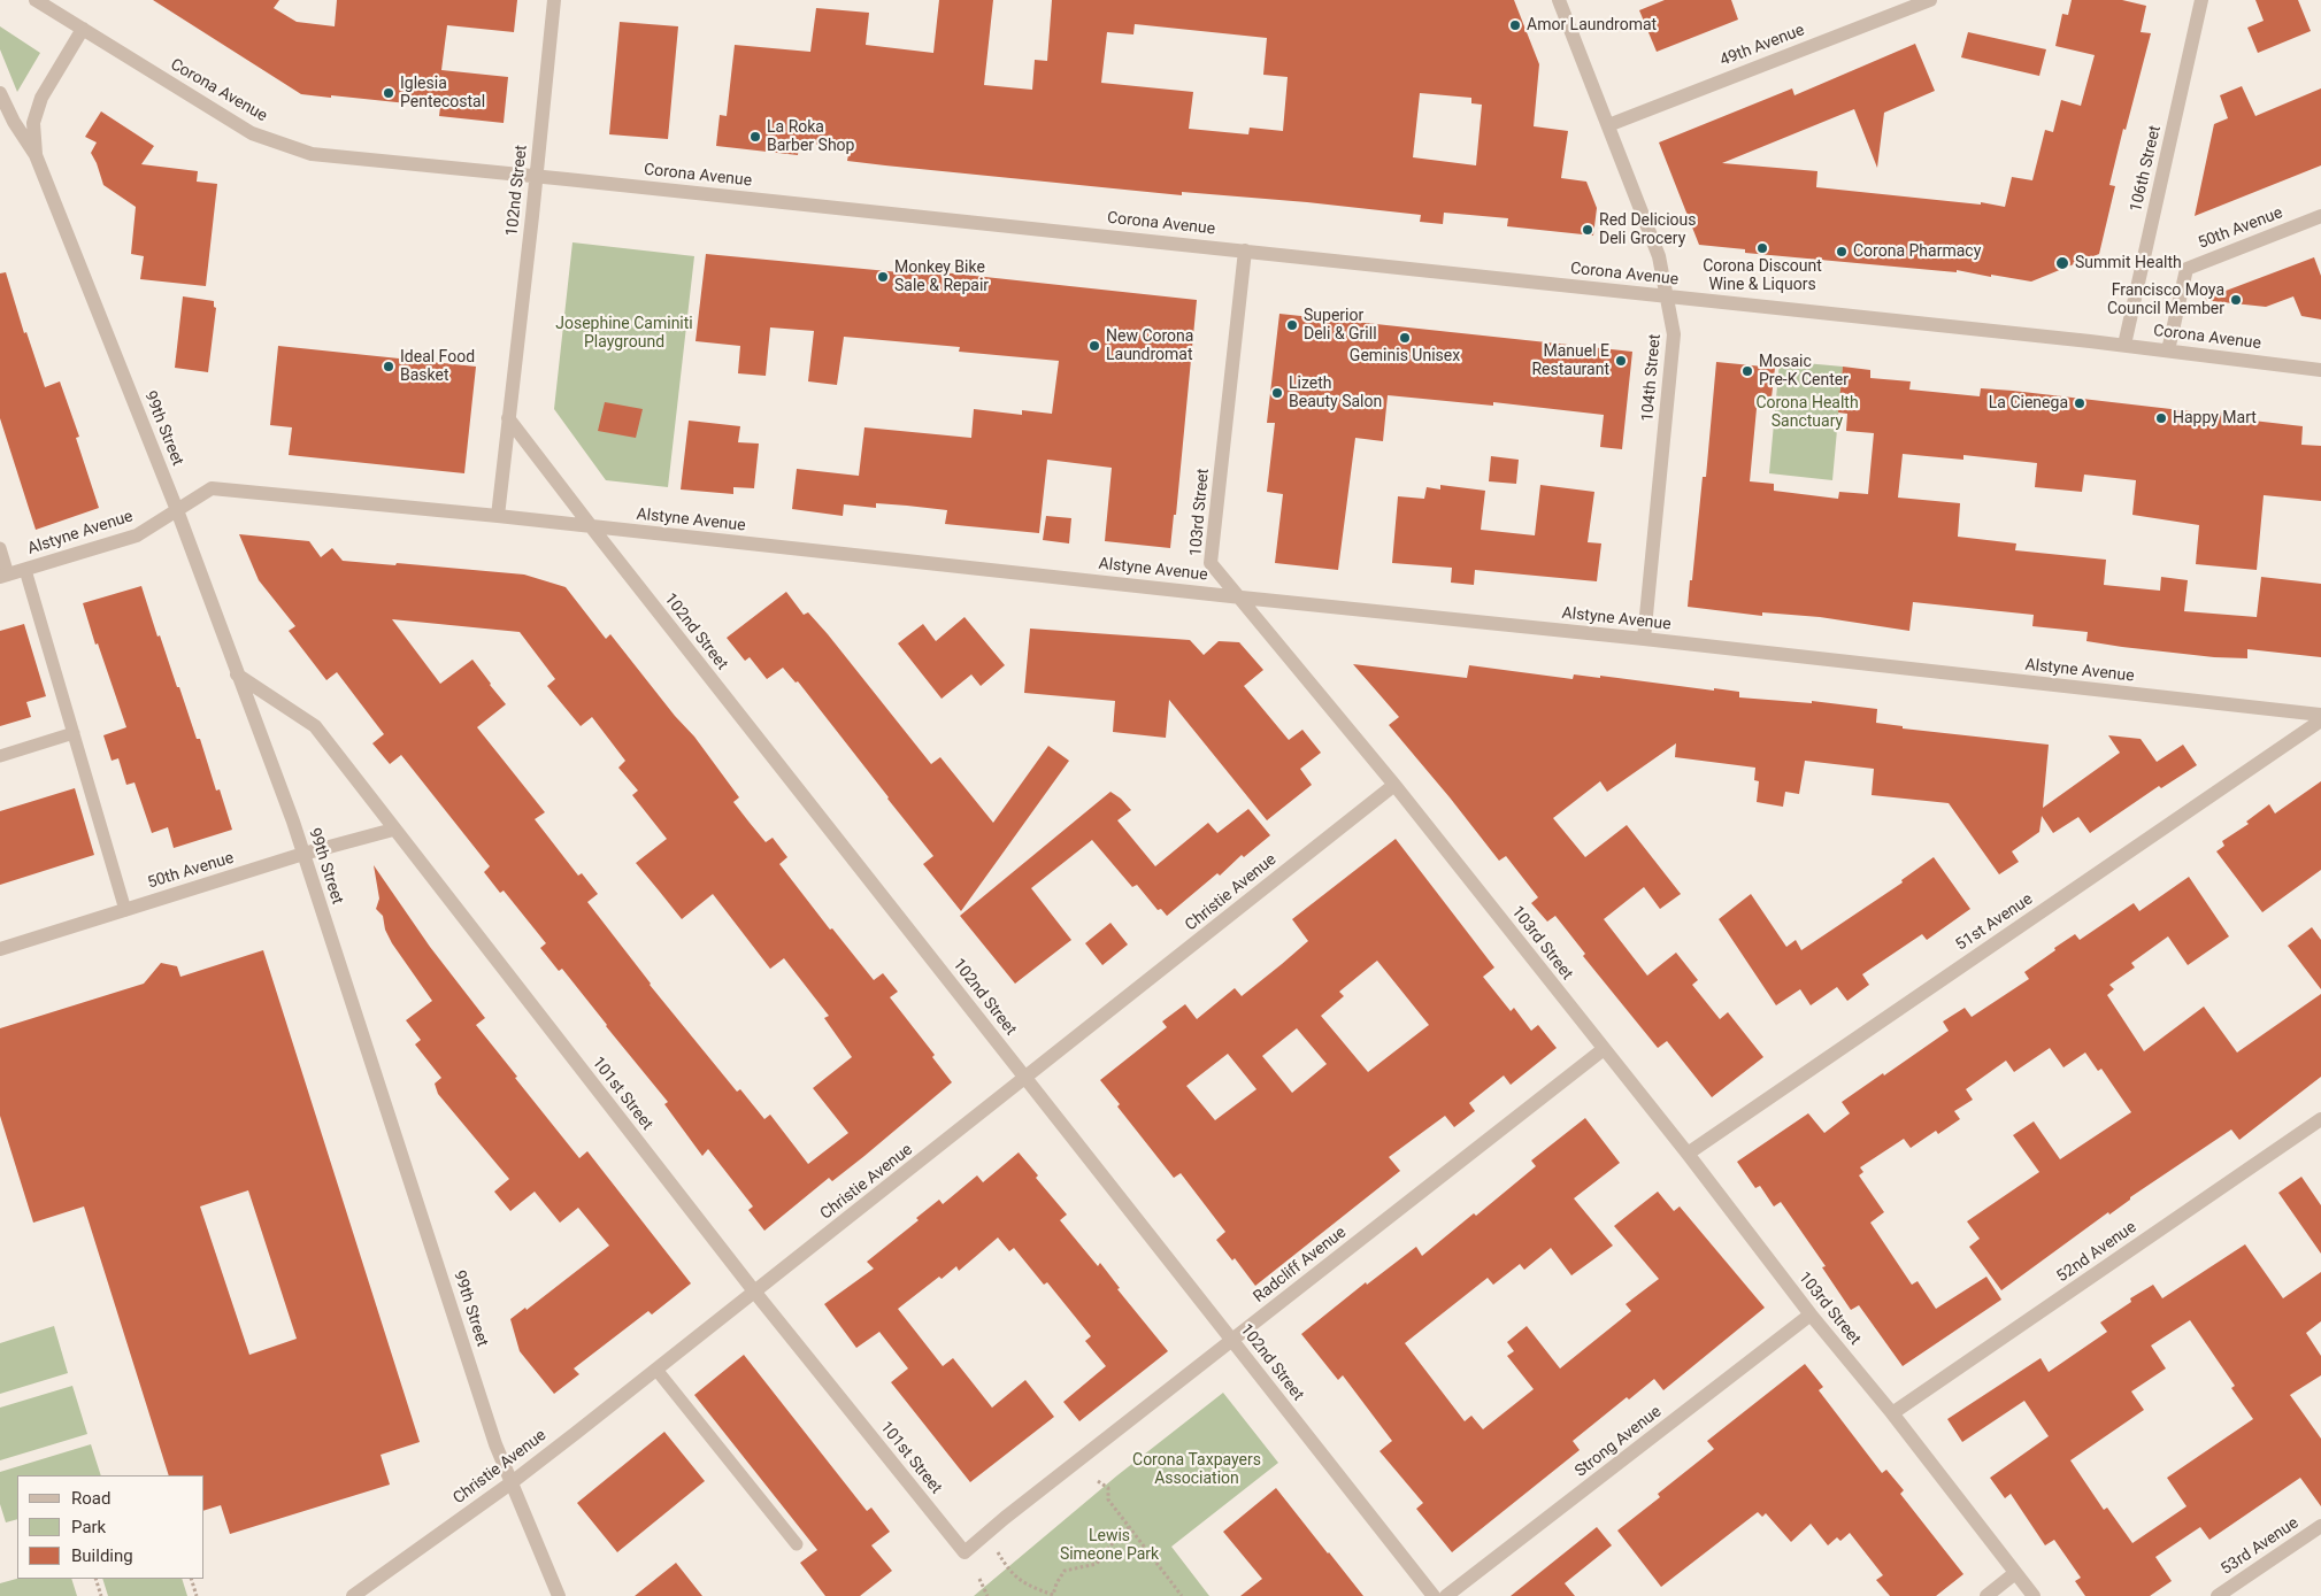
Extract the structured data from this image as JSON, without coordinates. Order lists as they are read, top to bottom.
{
  "streets": {
    "street": [
      "49th Avenue",
      "Corona Avenue",
      "106th Street",
      "102nd Street",
      "50th Avenue",
      "104th Street",
      "99th Street",
      "103rd Street",
      "Alstyne Avenue",
      "Christie Avenue",
      "51st Avenue",
      "101st Street",
      "52nd Avenue",
      "Radcliff Avenue",
      "Strong Avenue",
      "53rd Avenue"
    ]
  },
  "crossings": [
    ["49th Avenue", "104th Street"],
    ["Corona Avenue", "106th Street"],
    ["Corona Avenue", "102nd Street"],
    ["Corona Avenue", "50th Avenue"],
    ["Corona Avenue", "104th Street"],
    ["Corona Avenue", "99th Street"],
    ["Corona Avenue", "103rd Street"],
    ["102nd Street", "Alstyne Avenue"],
    ["102nd Street", "Christie Avenue"],
    ["102nd Street", "Radcliff Avenue"],
    ["50th Avenue", "99th Street"],
    ["50th Avenue", "101st Street"],
    ["104th Street", "Alstyne Avenue"],
    ["99th Street", "Alstyne Avenue"],
    ["99th Street", "Christie Avenue"],
    ["99th Street", "101st Street"],
    ["103rd Street", "Alstyne Avenue"],
    ["103rd Street", "Christie Avenue"],
    ["103rd Street", "51st Avenue"],
    ["103rd Street", "52nd Avenue"],
    ["103rd Street", "Radcliff Avenue"],
    ["103rd Street", "Strong Avenue"],
    ["Christie Avenue", "101st Street"],
    ["101st Street", "Radcliff Avenue"]
  ],
  "parks": [
    "Josephine Caminiti Playground",
    "Corona Health Sanctuary",
    "Corona Taxpayers Association",
    "Lewis Simeone Park"
  ],
  "places": [
    "Amor Laundromat",
    "Iglesia Pentecostal",
    "La Roka Barber Shop",
    "Red Delicious Deli Grocery",
    "Corona Discount Wine & Liquors",
    "Corona Pharmacy",
    "Summit Health",
    "Monkey Bike Sale & Repair",
    "Francisco Moya Council Member",
    "Superior Deli & Grill",
    "Geminis Unisex",
    "New Corona Laundromat",
    "Manuel E Restaurant",
    "Ideal Food Basket",
    "Mosaic Pre-K Center",
    "Lizeth Beauty Salon",
    "La Cienega",
    "Happy Mart"
  ],
  "legend": ["Road", "Park", "Building"]
}
